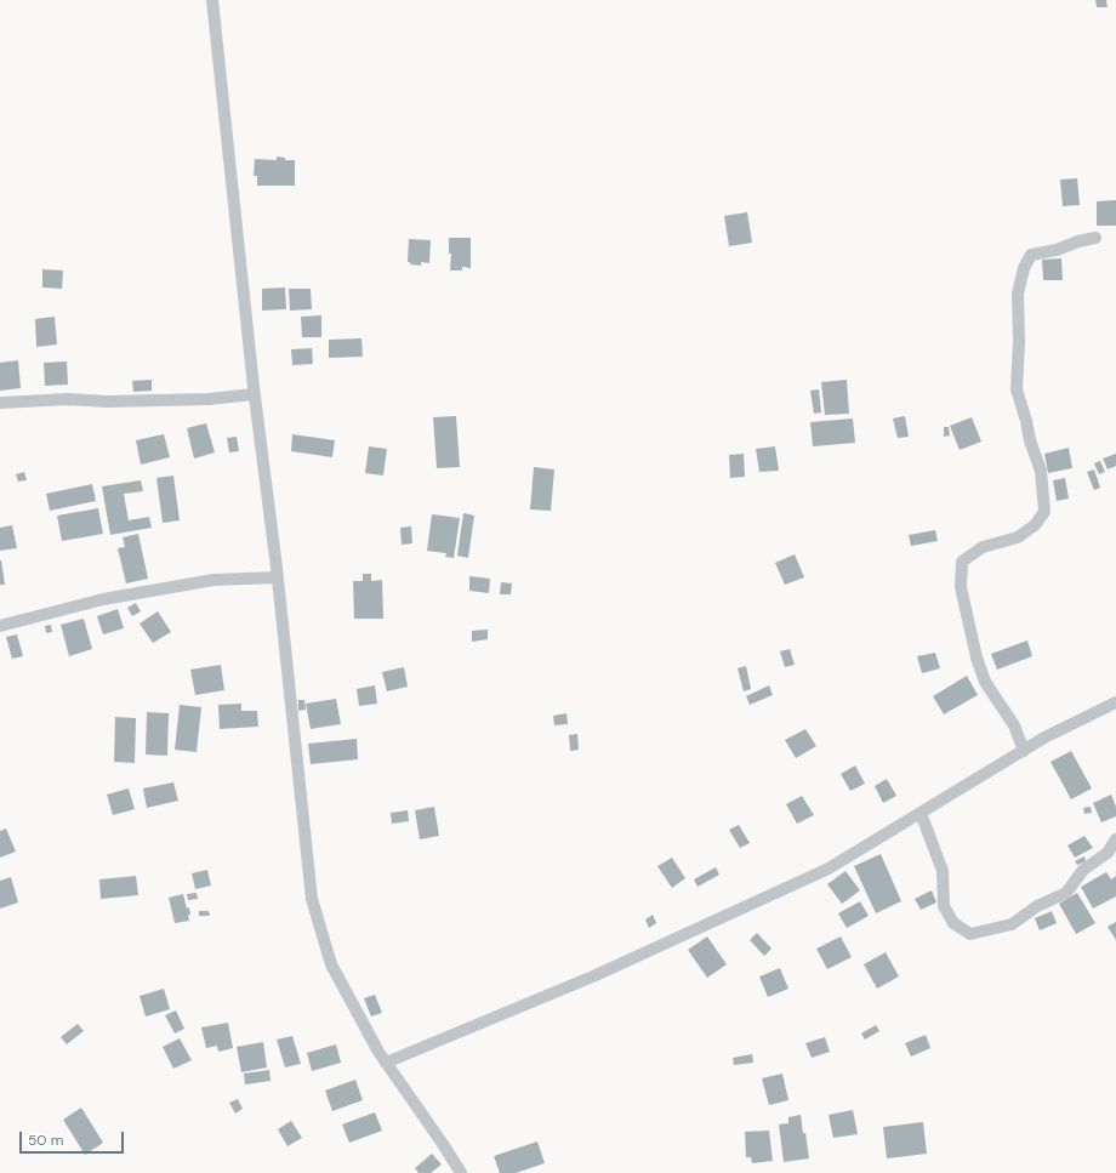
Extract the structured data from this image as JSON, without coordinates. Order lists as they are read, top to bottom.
{
  "scale_bar": "50 m"
}
